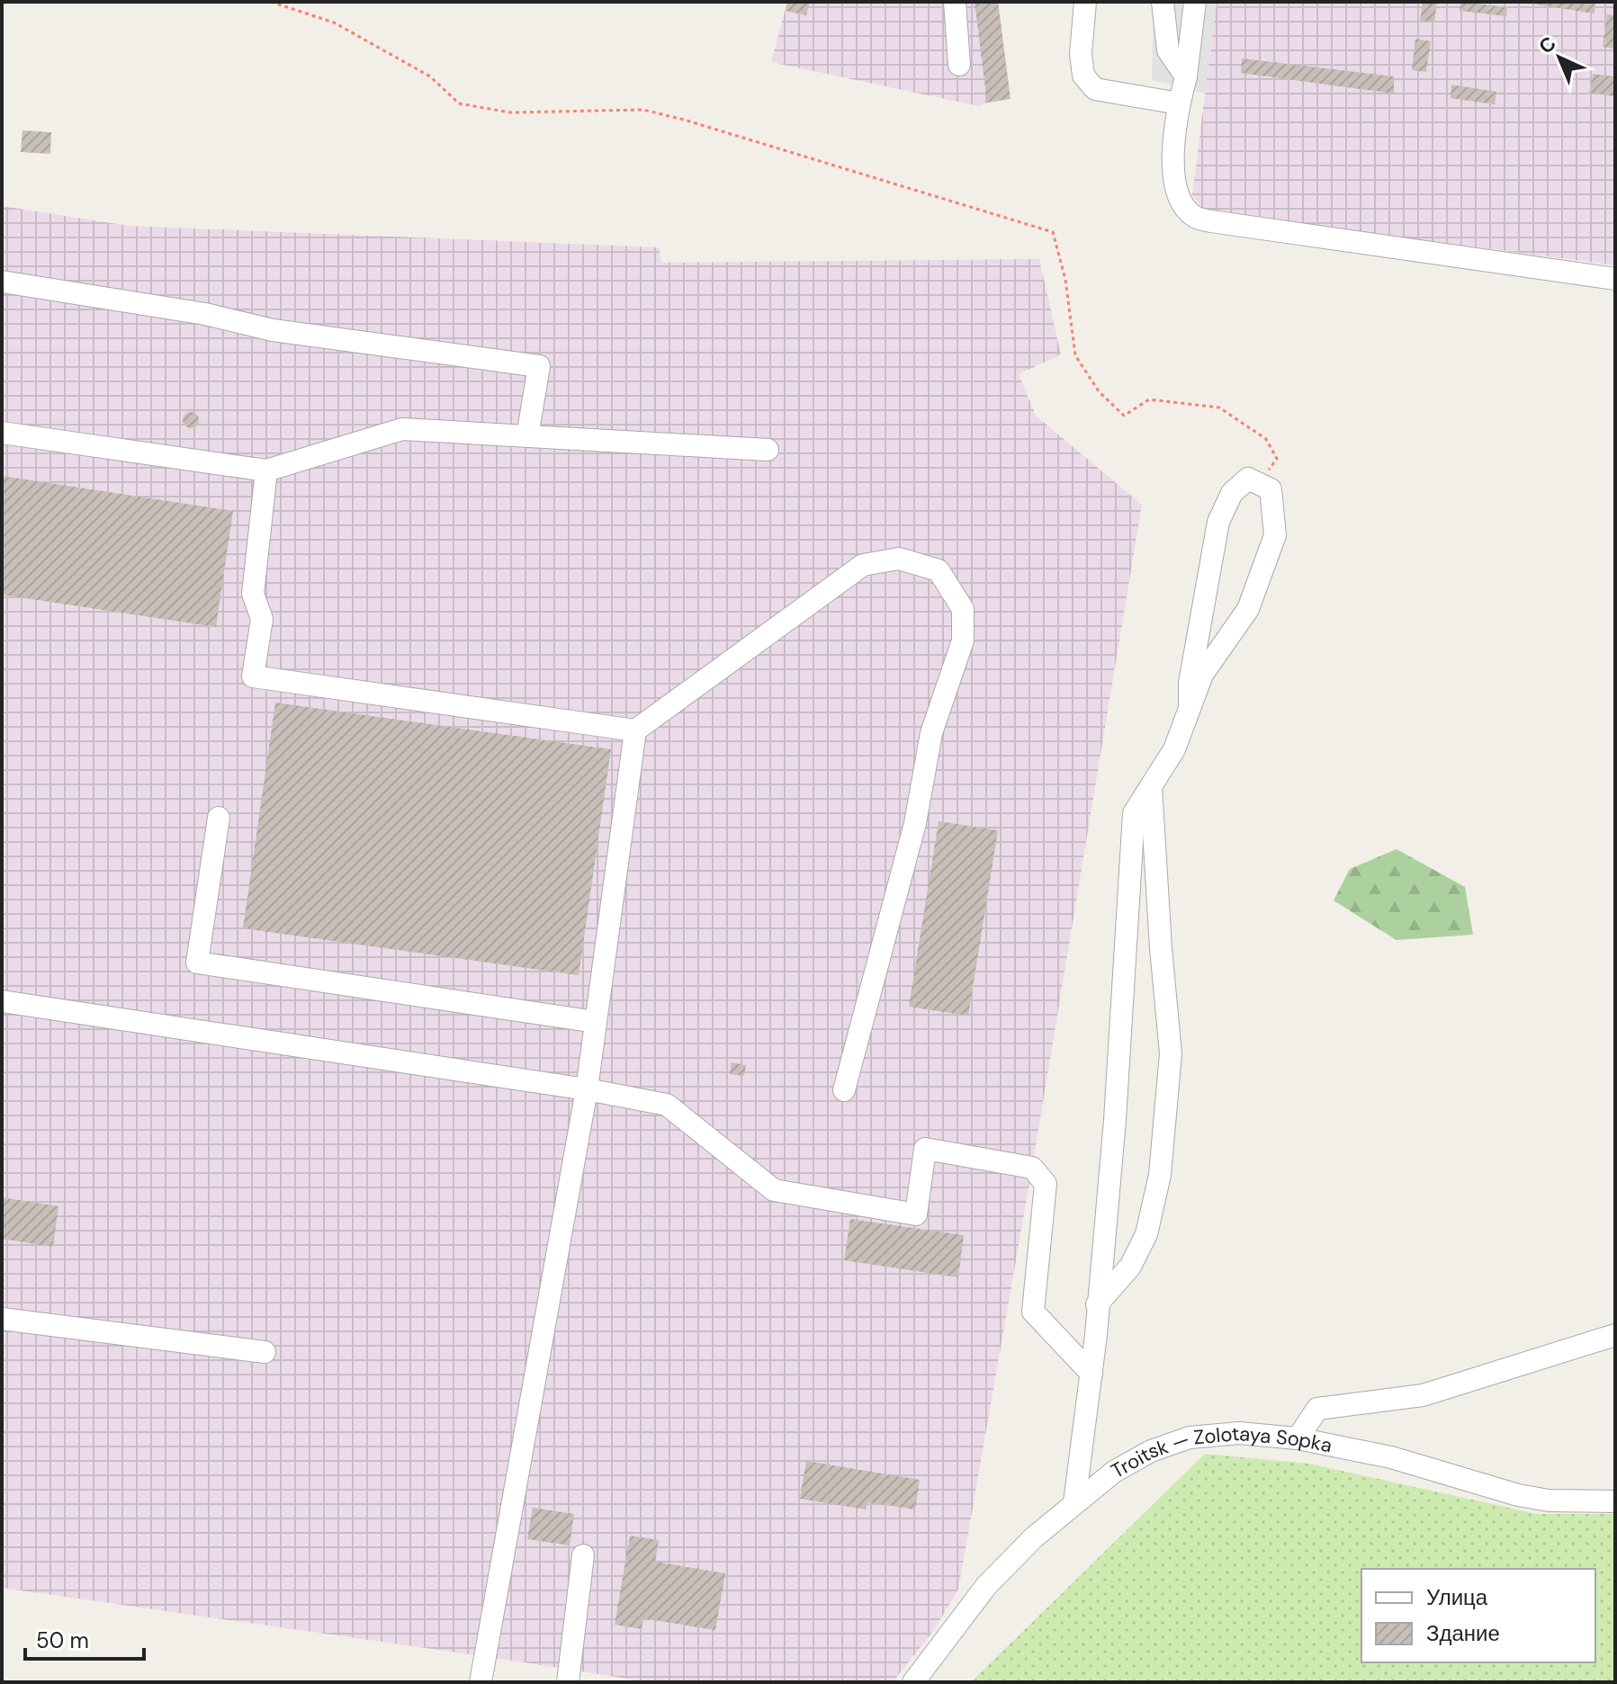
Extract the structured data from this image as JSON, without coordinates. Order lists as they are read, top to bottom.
{
  "streets": {
    "street": ["Troitsk — Zolotaya Sopka"]
  },
  "legend": ["Улица", "Здание"],
  "scale_bar": "50 m",
  "north": "top left"
}
